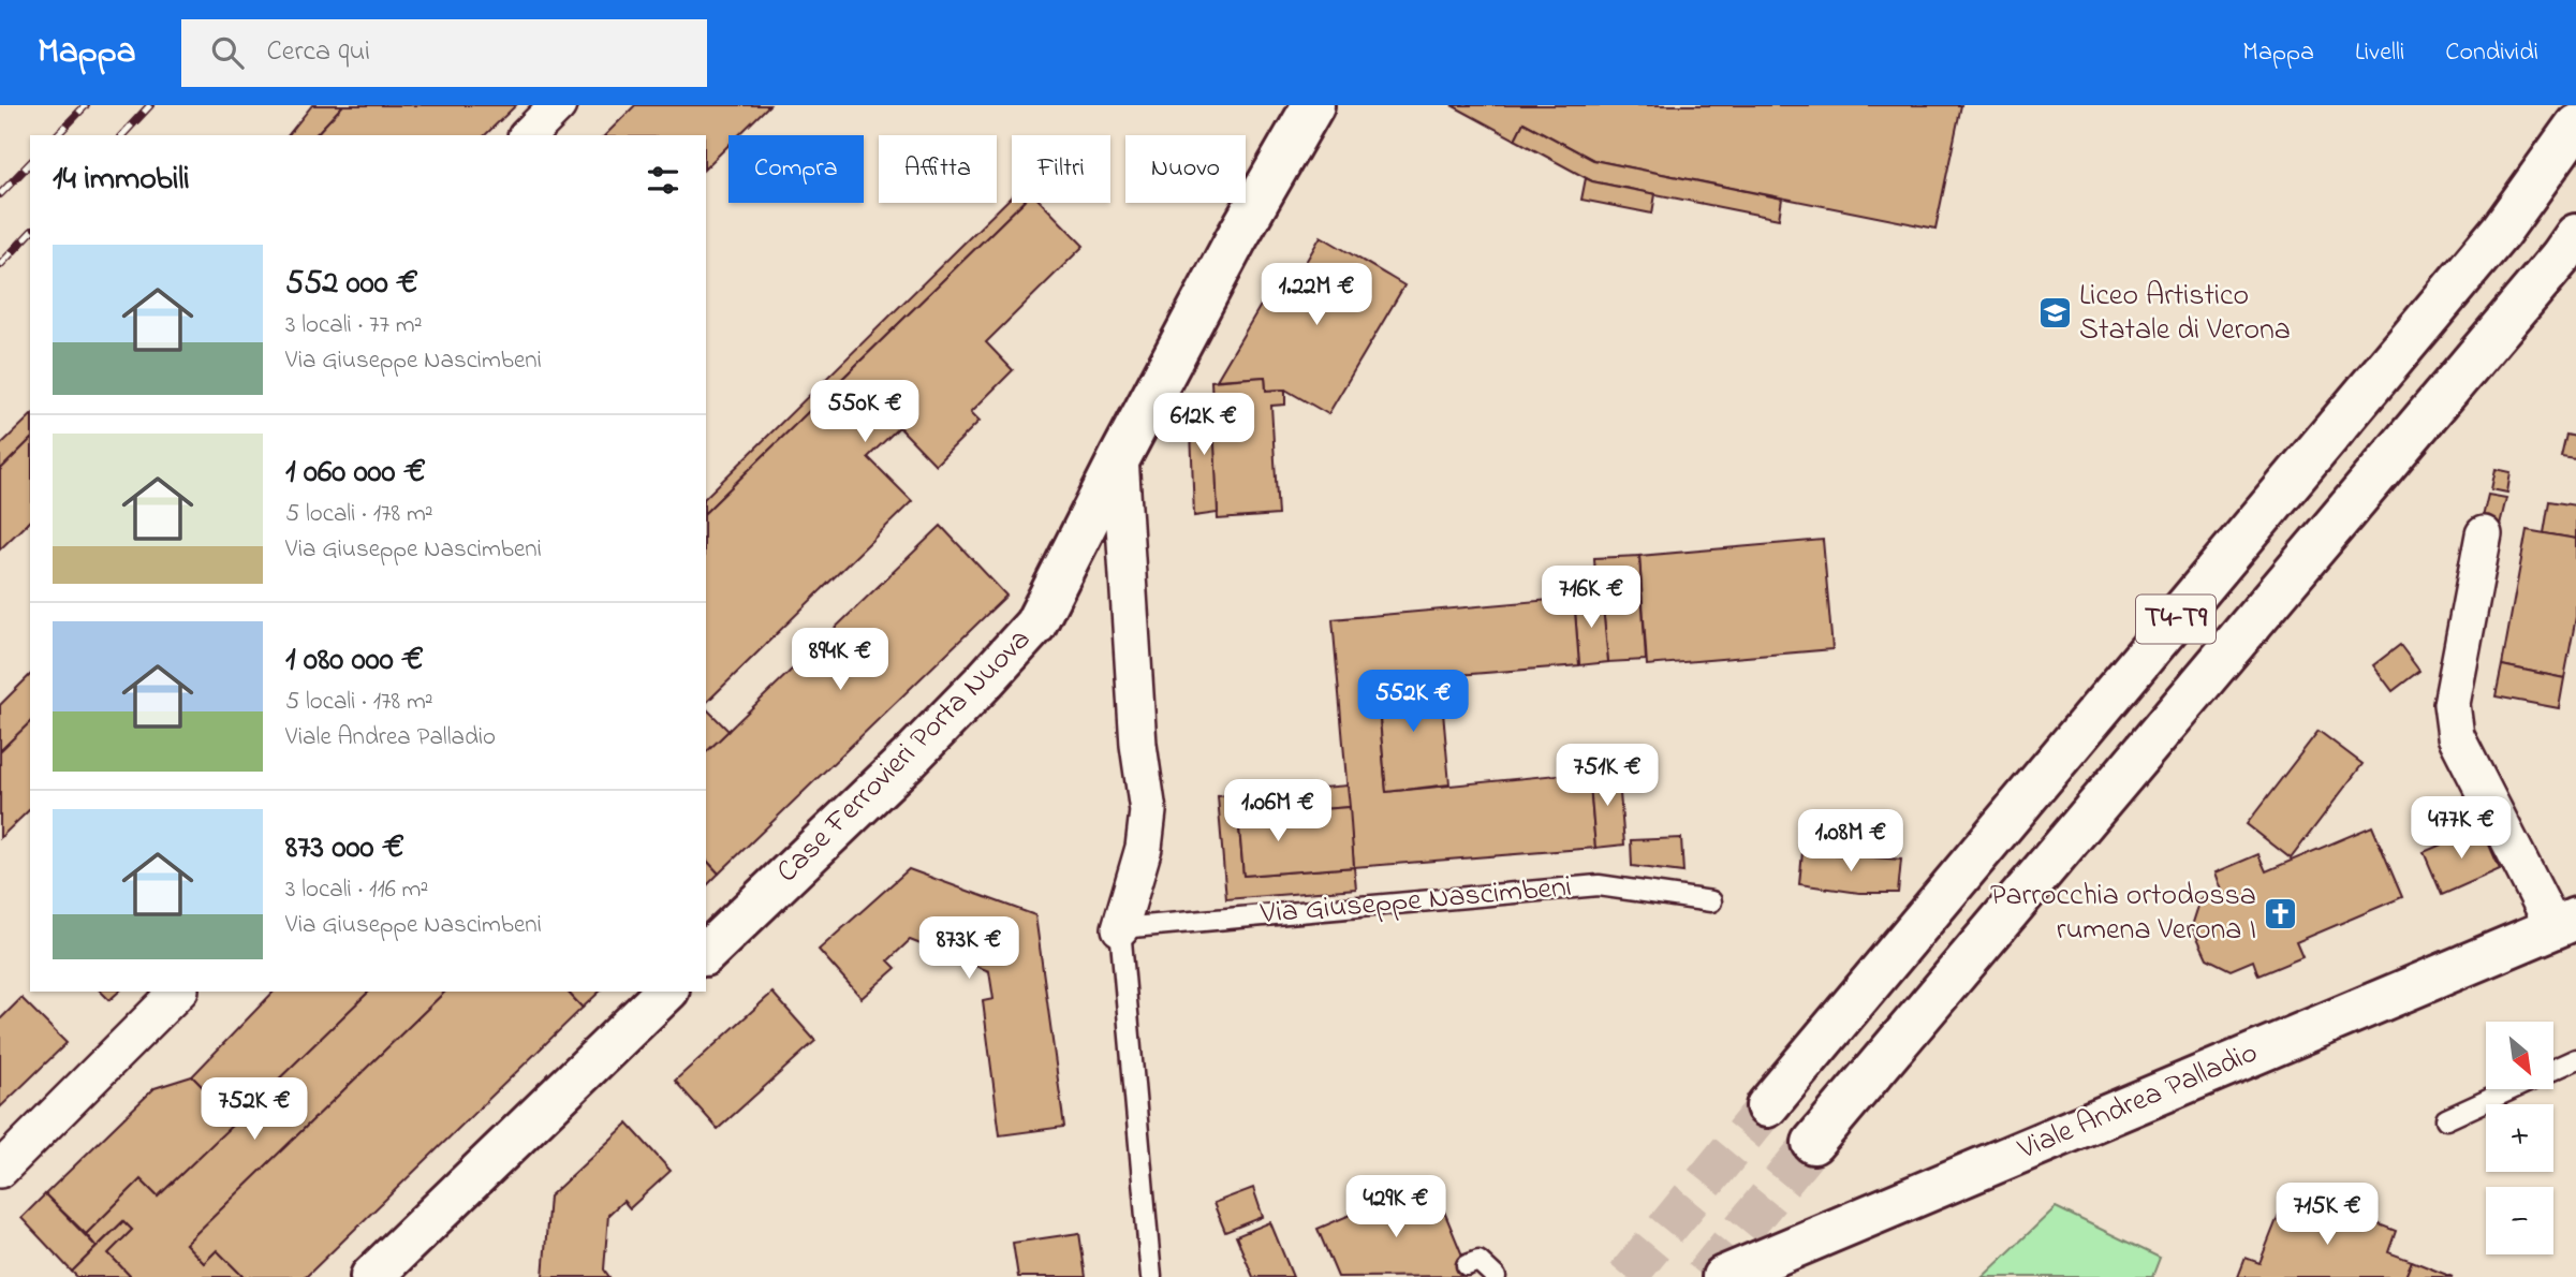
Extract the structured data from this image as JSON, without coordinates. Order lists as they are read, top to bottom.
{
  "streets": {
    "main road": ["T4-T9", "Case Ferrovieri Porta Nuova", "Viale Andrea Palladio"],
    "lane": ["Via Giuseppe Nascimbeni"]
  },
  "places": {
    "school or university": ["Liceo Artistico Statale di Verona"],
    "church": ["Parrocchia ortodossa rumena Verona I"]
  },
  "north": "bottom right",
  "page": {
    "header": "Mappa",
    "search": "Cerca qui",
    "nav": ["Mappa", "Livelli", "Condividi"],
    "chip": [
      "Compra",
      "Affitta",
      "Filtri",
      "Nuovo"
    ],
    "heading": "14 immobili",
    "list": [
      {
        "name": "552 000 €",
        "note": "3 locali · 77 m² · Via Giuseppe Nascimbeni"
      },
      {
        "name": "1 060 000 €",
        "note": "5 locali · 178 m² · Via Giuseppe Nascimbeni"
      },
      {
        "name": "1 080 000 €",
        "note": "5 locali · 178 m² · Viale Andrea Palladio"
      },
      {
        "name": "873 000 €",
        "note": "3 locali · 116 m² · Via Giuseppe Nascimbeni"
      }
    ],
    "price": [
      "1.22M €",
      "550K €",
      "612K €",
      "716K €",
      "894K €",
      "552K €",
      "751K €",
      "1.06M €",
      "477K €",
      "1.08M €",
      "873K €",
      "752K €",
      "429K €",
      "715K €"
    ],
    "map_buttons": ["+", "−"]
  }
}
